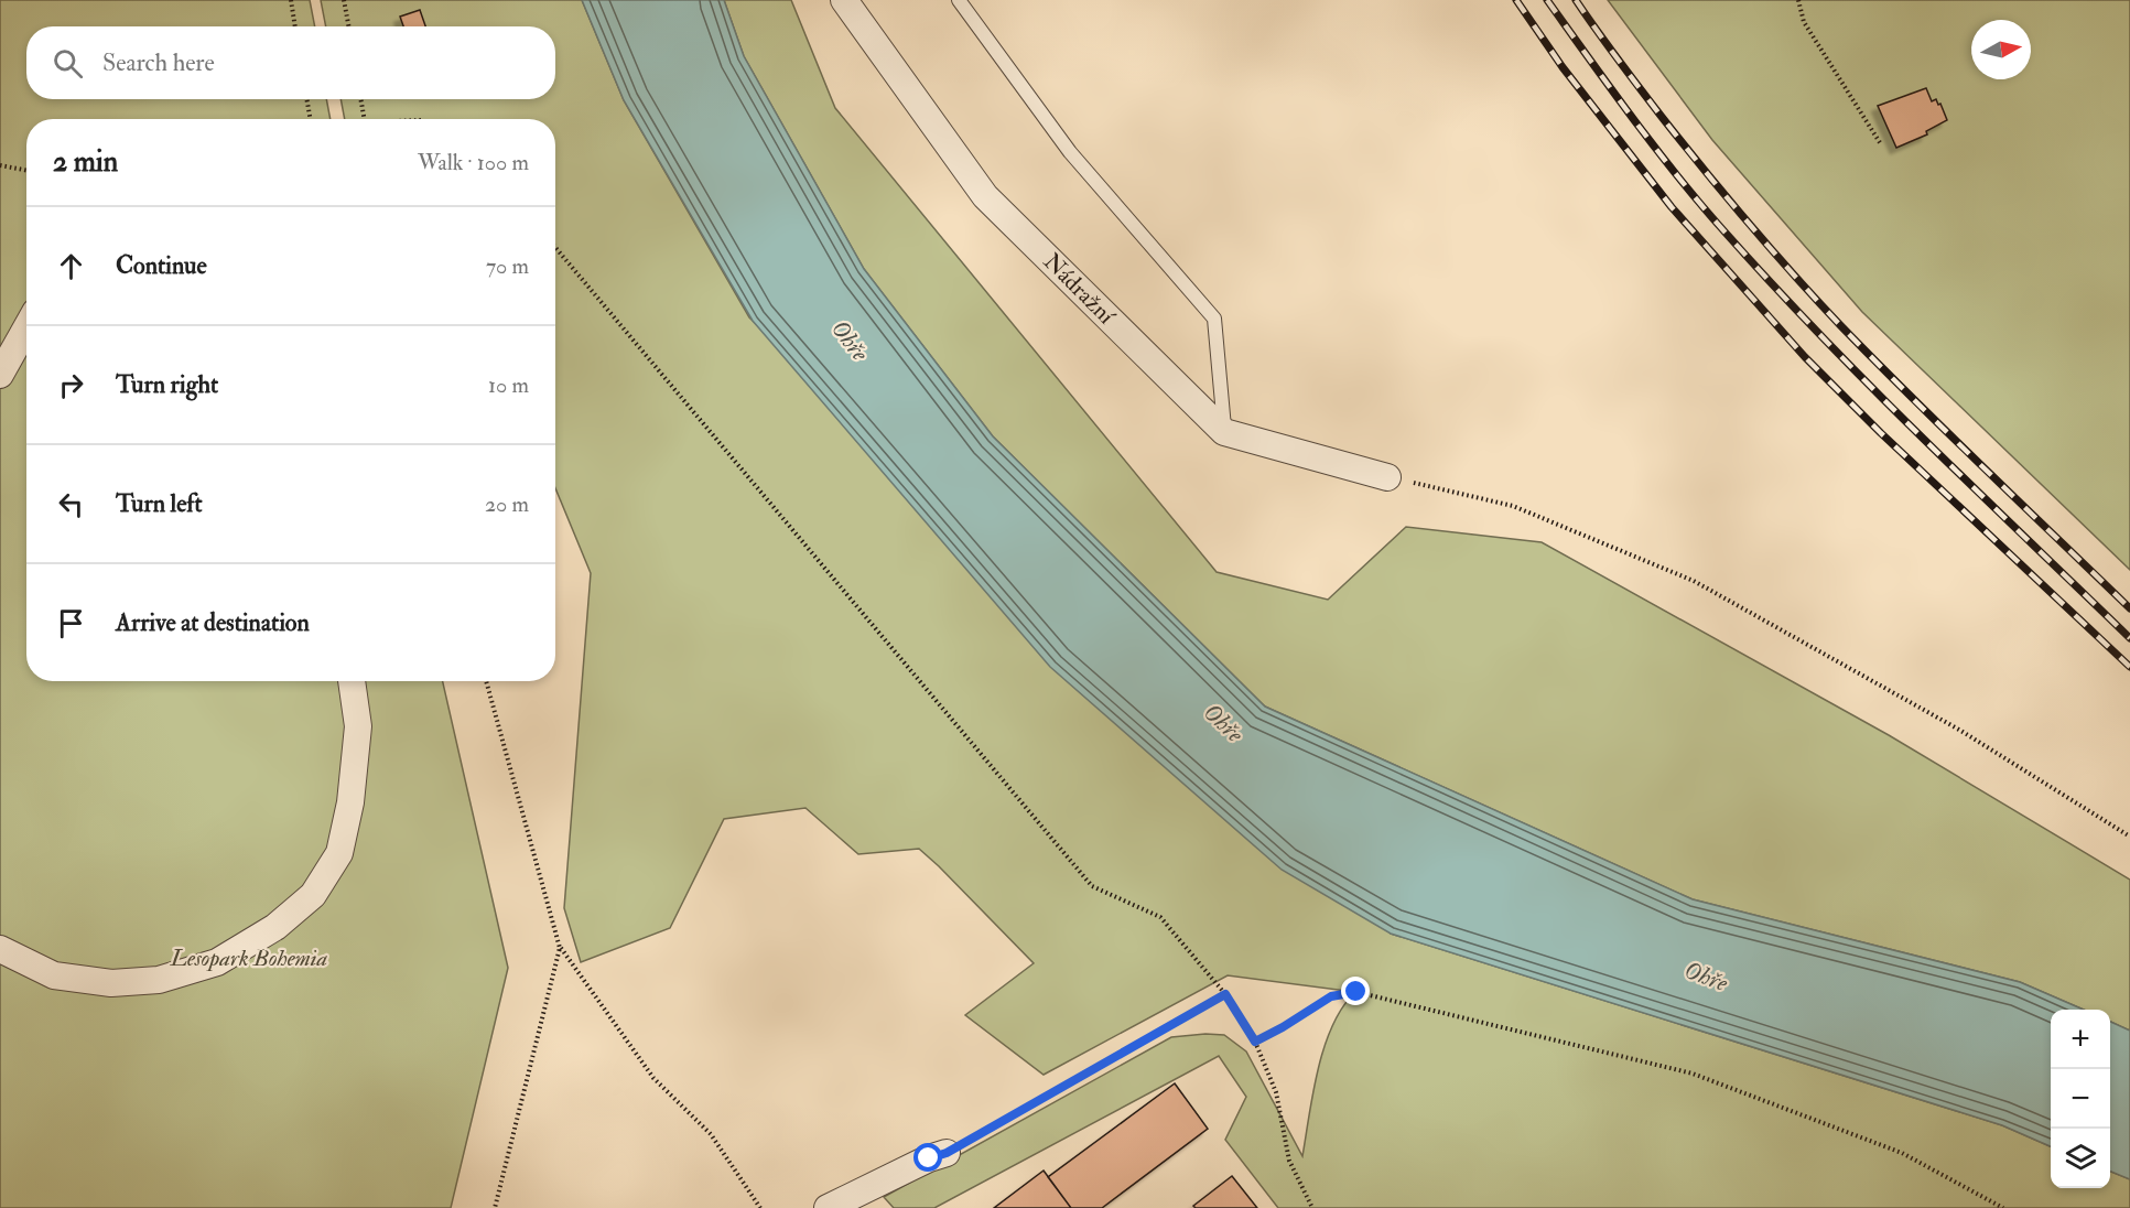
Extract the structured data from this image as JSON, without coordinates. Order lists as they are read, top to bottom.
{
  "streets": {
    "street": ["Nádražní"]
  },
  "water": ["Ohře"],
  "parks": ["Lesopark Bohemia"],
  "north": "right",
  "page": {
    "search": "Search here",
    "heading": ["2 min", "Walk · 100 m"],
    "list": [
      ["Continue", "70 m"],
      ["Turn right", "10 m"],
      ["Turn left", "20 m"],
      "Arrive at destination"
    ],
    "map_buttons": ["+", "−"]
  }
}
